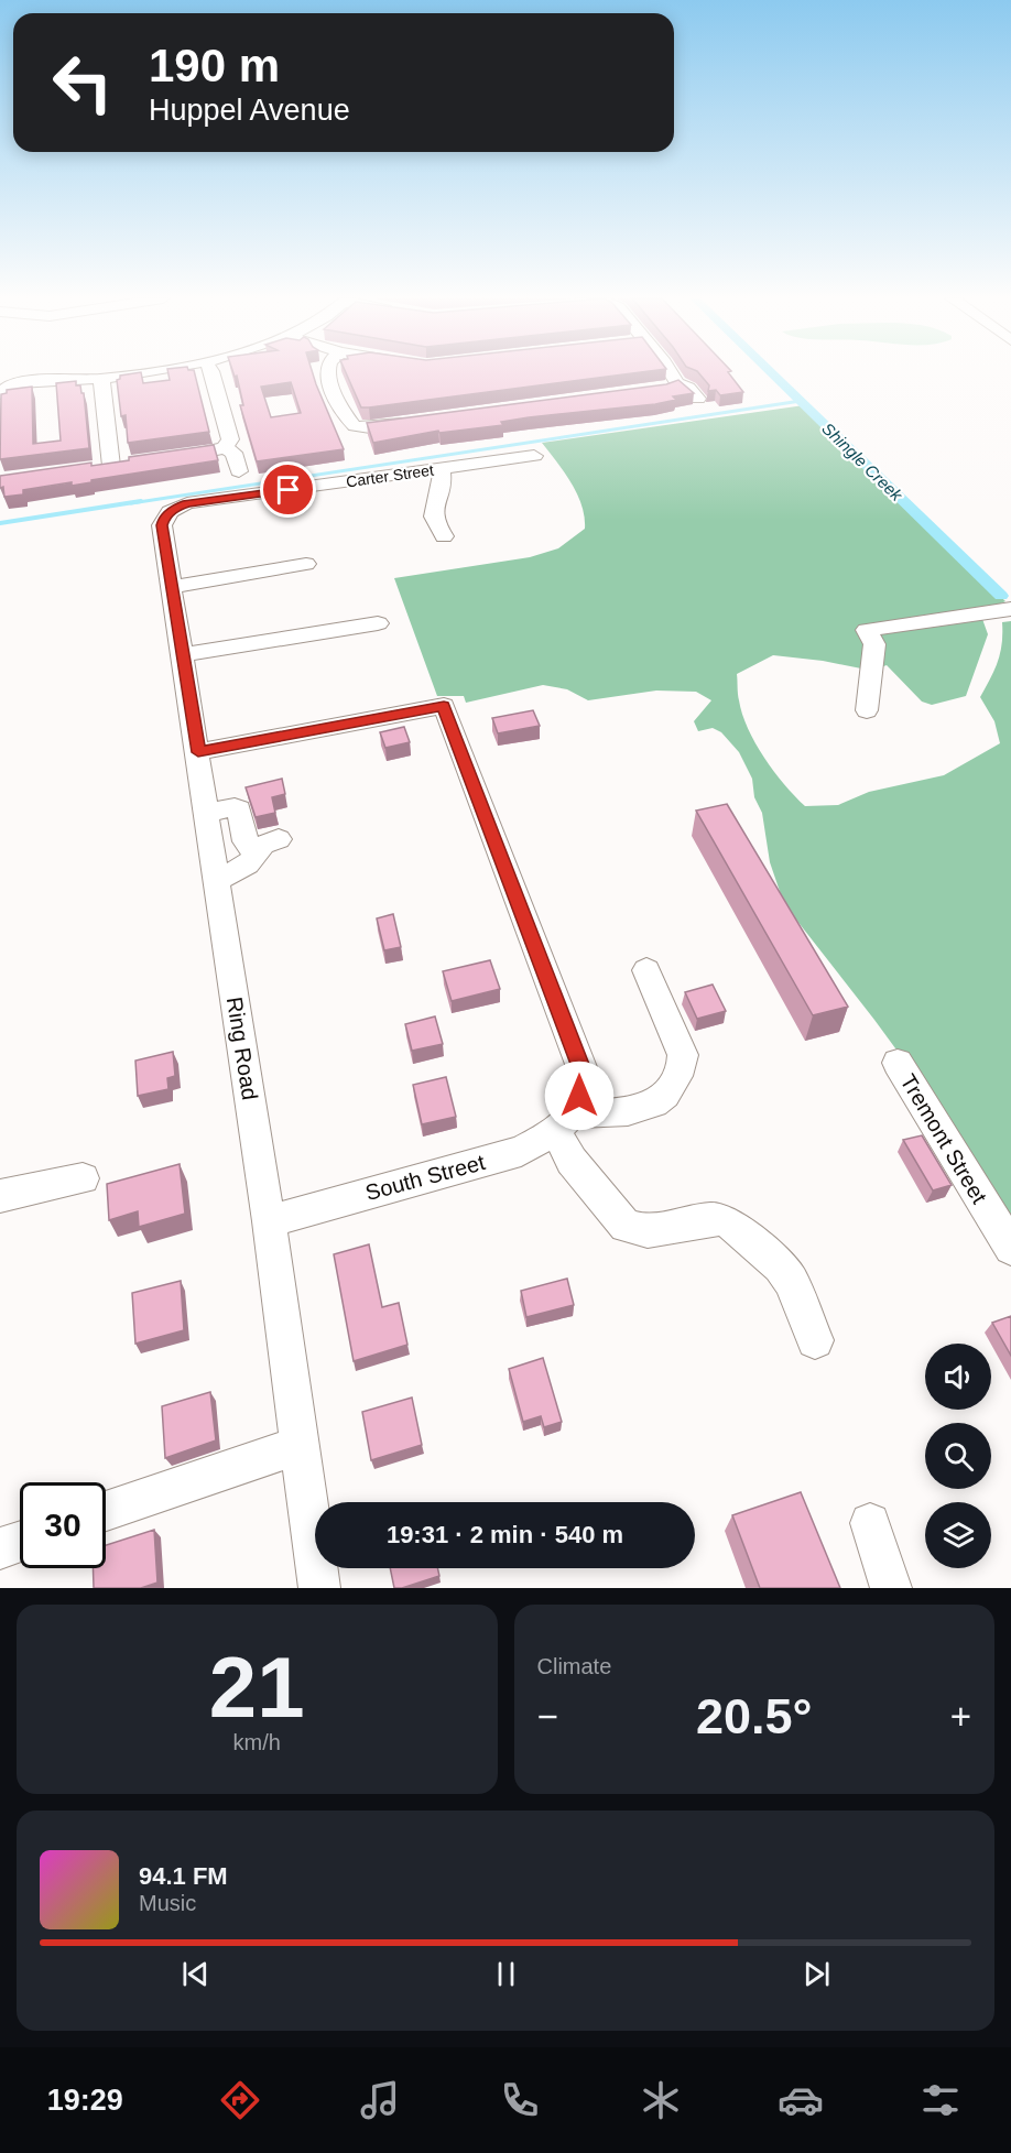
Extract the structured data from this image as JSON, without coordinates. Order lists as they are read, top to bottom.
{
  "streets": {
    "street": [
      "Carter Street",
      "Ring Road",
      "Tremont Street",
      "South Street"
    ]
  },
  "crossings": [
    ["Carter Street", "Ring Road"],
    ["Ring Road", "South Street"]
  ],
  "water": ["Shingle Creek"],
  "page": {
    "turn": ["190 m", "Huppel Avenue"],
    "limit": "30",
    "trip": "19:31 · 2 min · 540 m",
    "tile": [
      ["21", "km/h"],
      "Climate"
    ],
    "heat": ["−", "20.5°", "+"],
    "song": ["94.1 FM", "Music"],
    "tabs": "19:29"
  }
}
